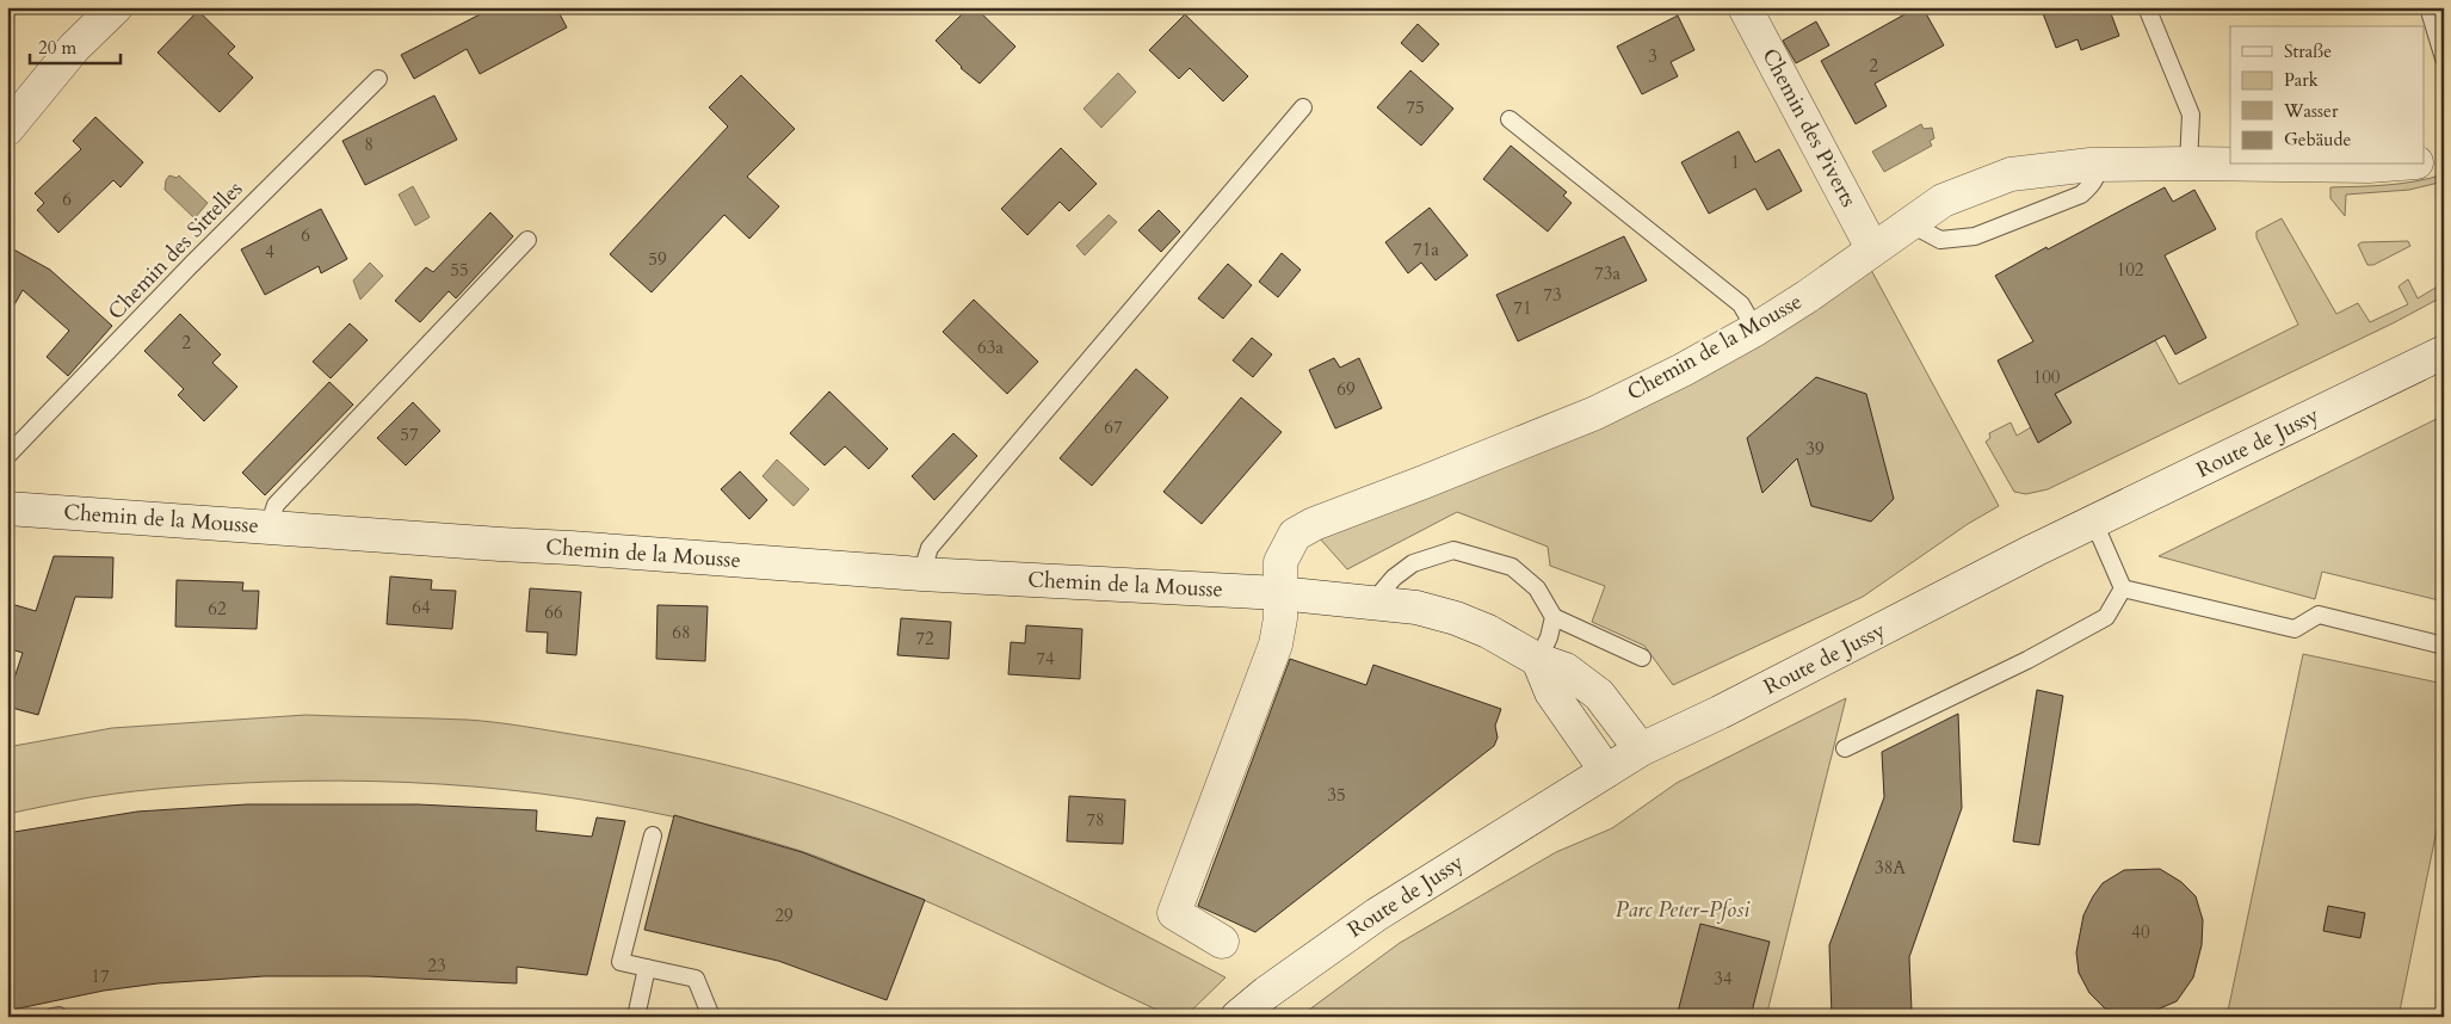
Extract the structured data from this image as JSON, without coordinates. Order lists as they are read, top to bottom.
{
  "streets": {
    "street": ["Chemin des Piverts", "Chemin de la Mousse", "Route de Jussy"],
    "lane": ["Chemin des Sittelles"]
  },
  "crossings": [
    ["Chemin des Piverts", "Chemin de la Mousse"],
    ["Chemin de la Mousse", "Route de Jussy"]
  ],
  "parks": ["Parc Peter-Pfosi"],
  "house_numbers": [
    "3",
    "2",
    "75",
    "8",
    "1",
    "6",
    "6",
    "71a",
    "4",
    "59",
    "55",
    "102",
    "73a",
    "73",
    "71",
    "2",
    "63a",
    "100",
    "69",
    "67",
    "57",
    "39",
    "64",
    "62",
    "66",
    "68",
    "72",
    "74",
    "35",
    "78",
    "38A",
    "29",
    "40",
    "23",
    "17",
    "34"
  ],
  "legend": [
    "Straße",
    "Park",
    "Wasser",
    "Gebäude"
  ],
  "scale_bar": "20 m"
}
